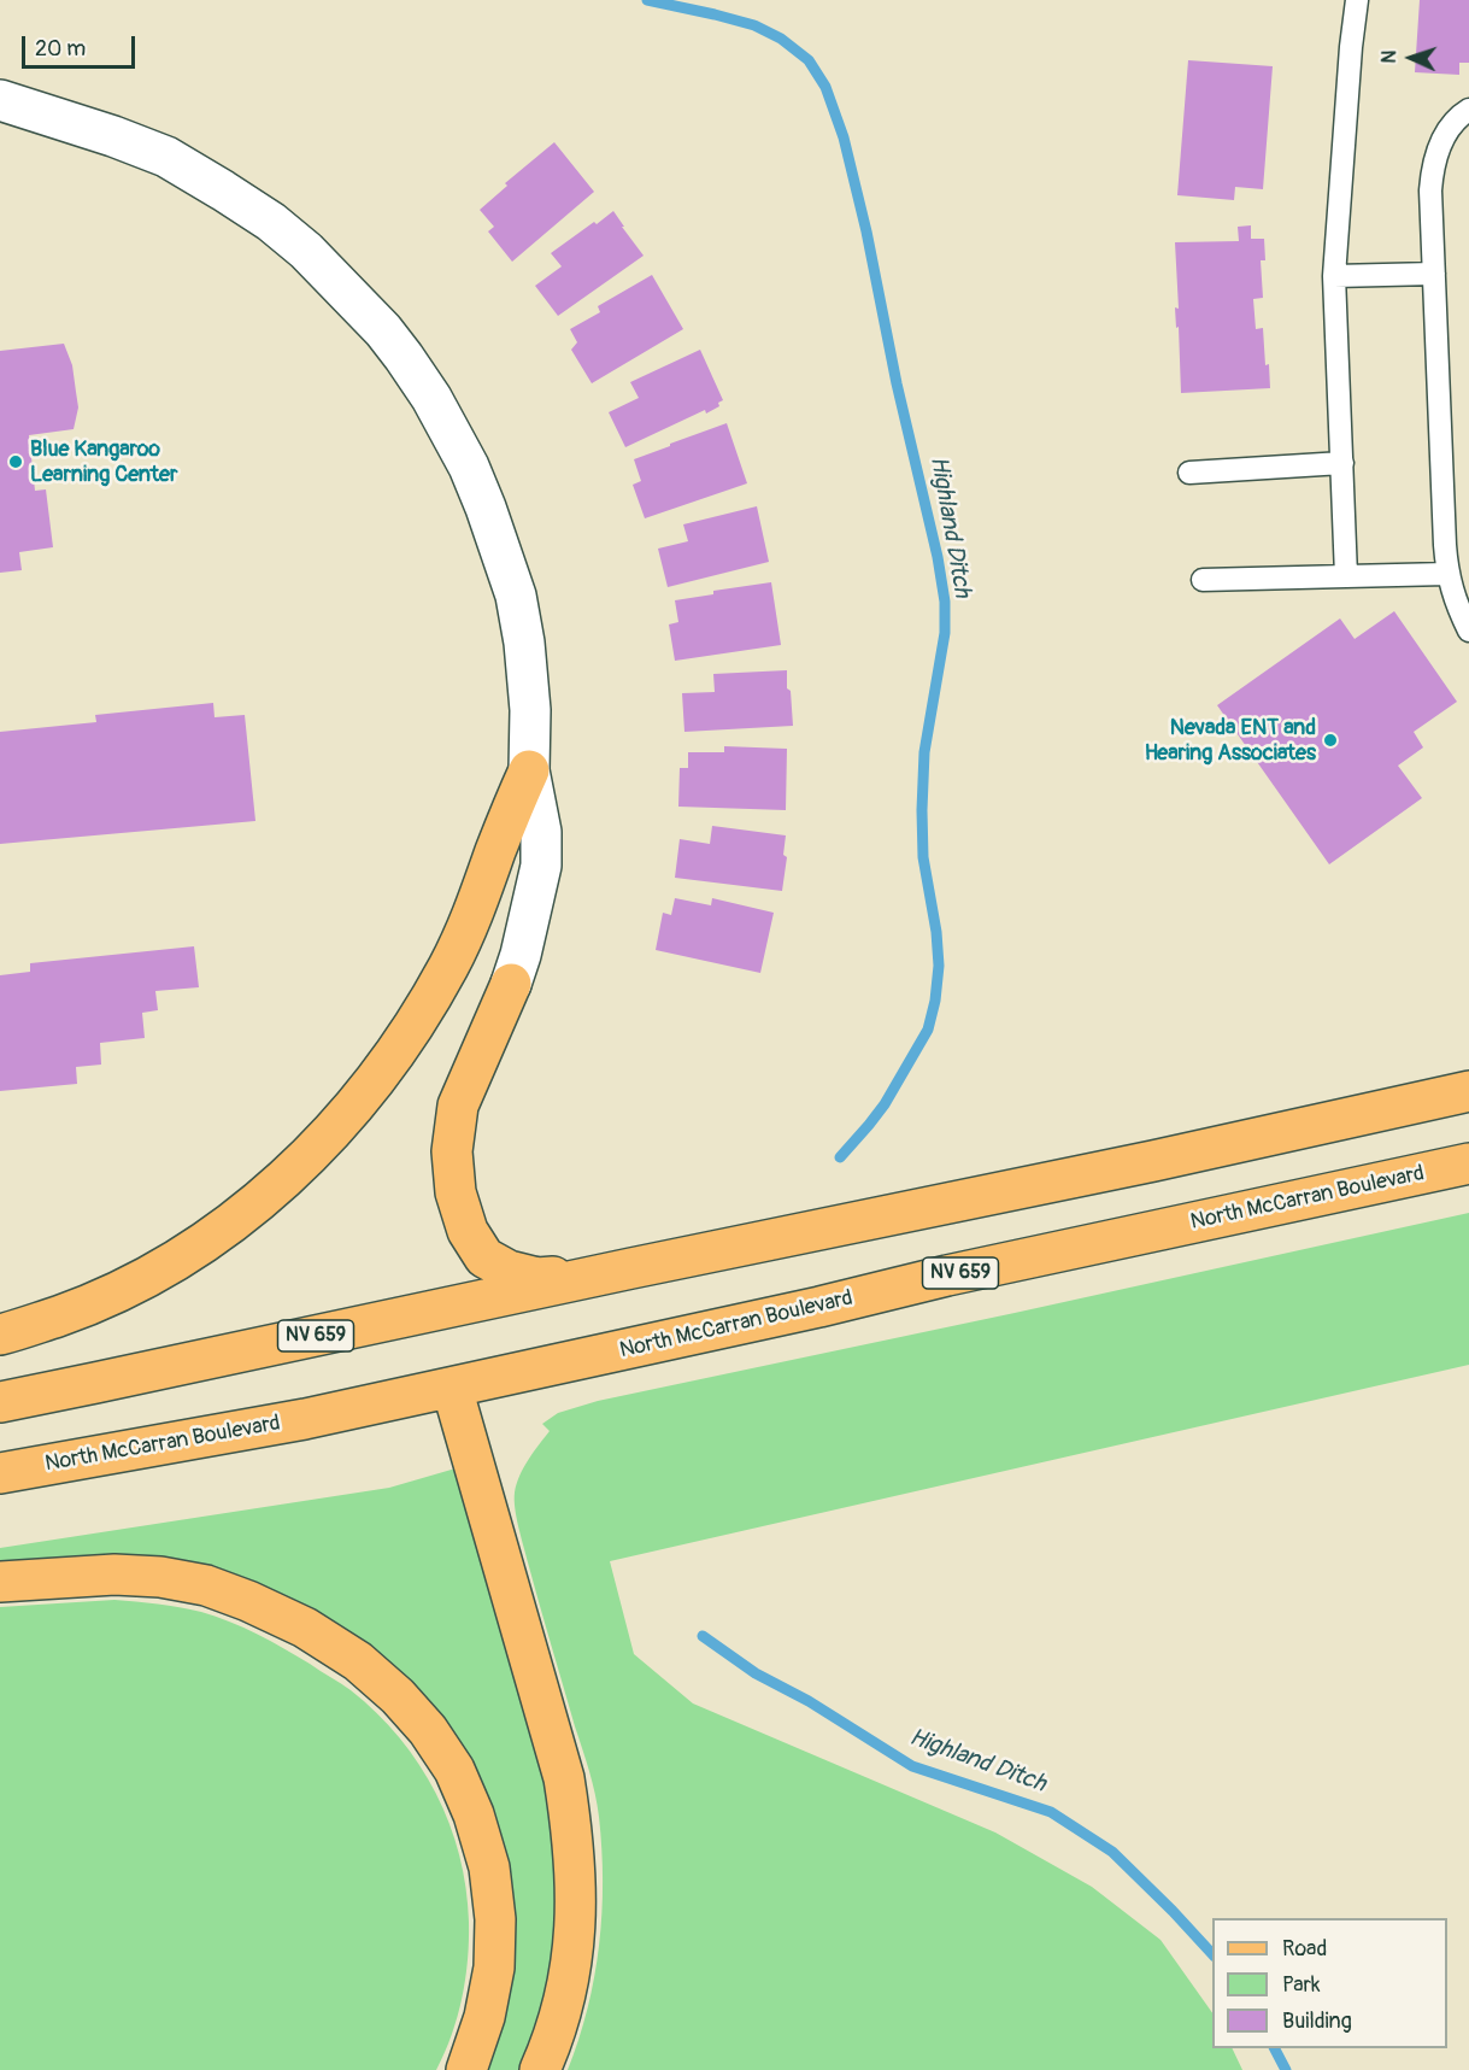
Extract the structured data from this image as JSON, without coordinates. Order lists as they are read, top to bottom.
{
  "streets": {
    "main road": ["North McCarran Boulevard", "NV 659"]
  },
  "water": ["Highland Ditch"],
  "places": ["Blue Kangaroo Learning Center", "Nevada ENT and Hearing Associates"],
  "legend": ["Road", "Park", "Building"],
  "scale_bar": "20 m",
  "north": "left"
}
